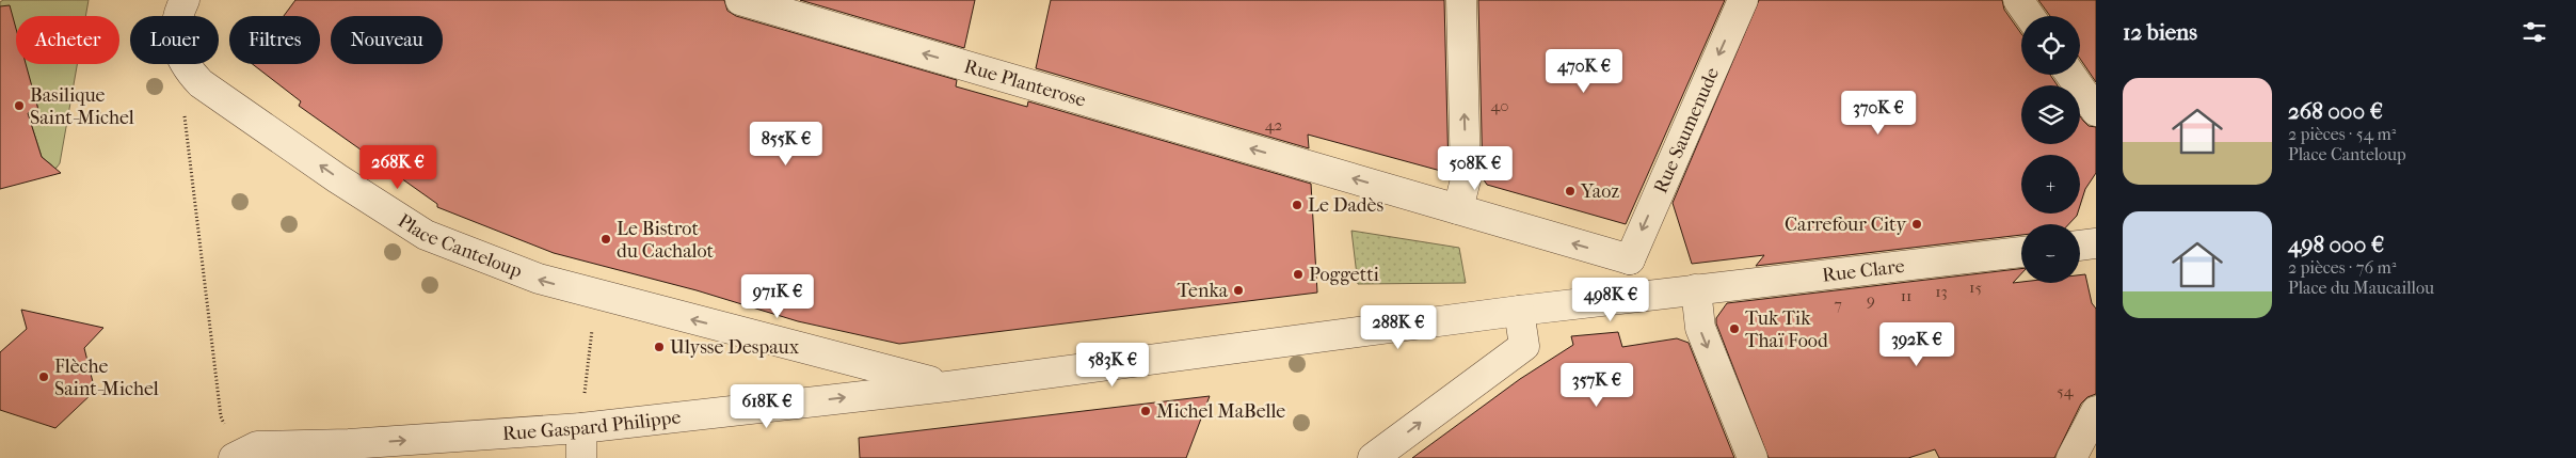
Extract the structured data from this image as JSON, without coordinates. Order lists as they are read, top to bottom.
{
  "streets": {
    "street": [
      "Rue Planterose",
      "Rue Saumenude",
      "Place Canteloup",
      "Rue Clare",
      "Rue Gaspard Philippe"
    ]
  },
  "crossings": [
    ["Rue Planterose", "Rue Saumenude"],
    ["Place Canteloup", "Rue Gaspard Philippe"],
    ["Rue Clare", "Rue Gaspard Philippe"]
  ],
  "one_way": ["Rue Planterose", "Place Canteloup"],
  "places": [
    "Basilique Saint-Michel",
    "Yaoz",
    "Le Dadès",
    "Carrefour City",
    "Le Bistrot du Cachalot",
    "Poggetti",
    "Tenka",
    "Tuk Tik Thaï Food",
    "Ulysse Despaux",
    "Flèche Saint-Michel",
    "Michel MaBelle"
  ],
  "house_numbers": [
    "40",
    "42",
    "15",
    "13",
    "11",
    "9",
    "7",
    "54"
  ],
  "page": {
    "heading": "12 biens",
    "map_buttons": ["+", "−"],
    "chip": [
      "Acheter",
      "Louer",
      "Filtres",
      "Nouveau"
    ],
    "price": [
      "470K €",
      "370K €",
      "855K €",
      "268K €",
      "508K €",
      "971K €",
      "498K €",
      "288K €",
      "392K €",
      "583K €",
      "357K €",
      "618K €"
    ],
    "list": [
      {
        "name": "268 000 €",
        "note": "2 pièces · 54 m² · Place Canteloup"
      },
      {
        "name": "498 000 €",
        "note": "2 pièces · 76 m² · Place du Maucaillou"
      }
    ]
  }
}
